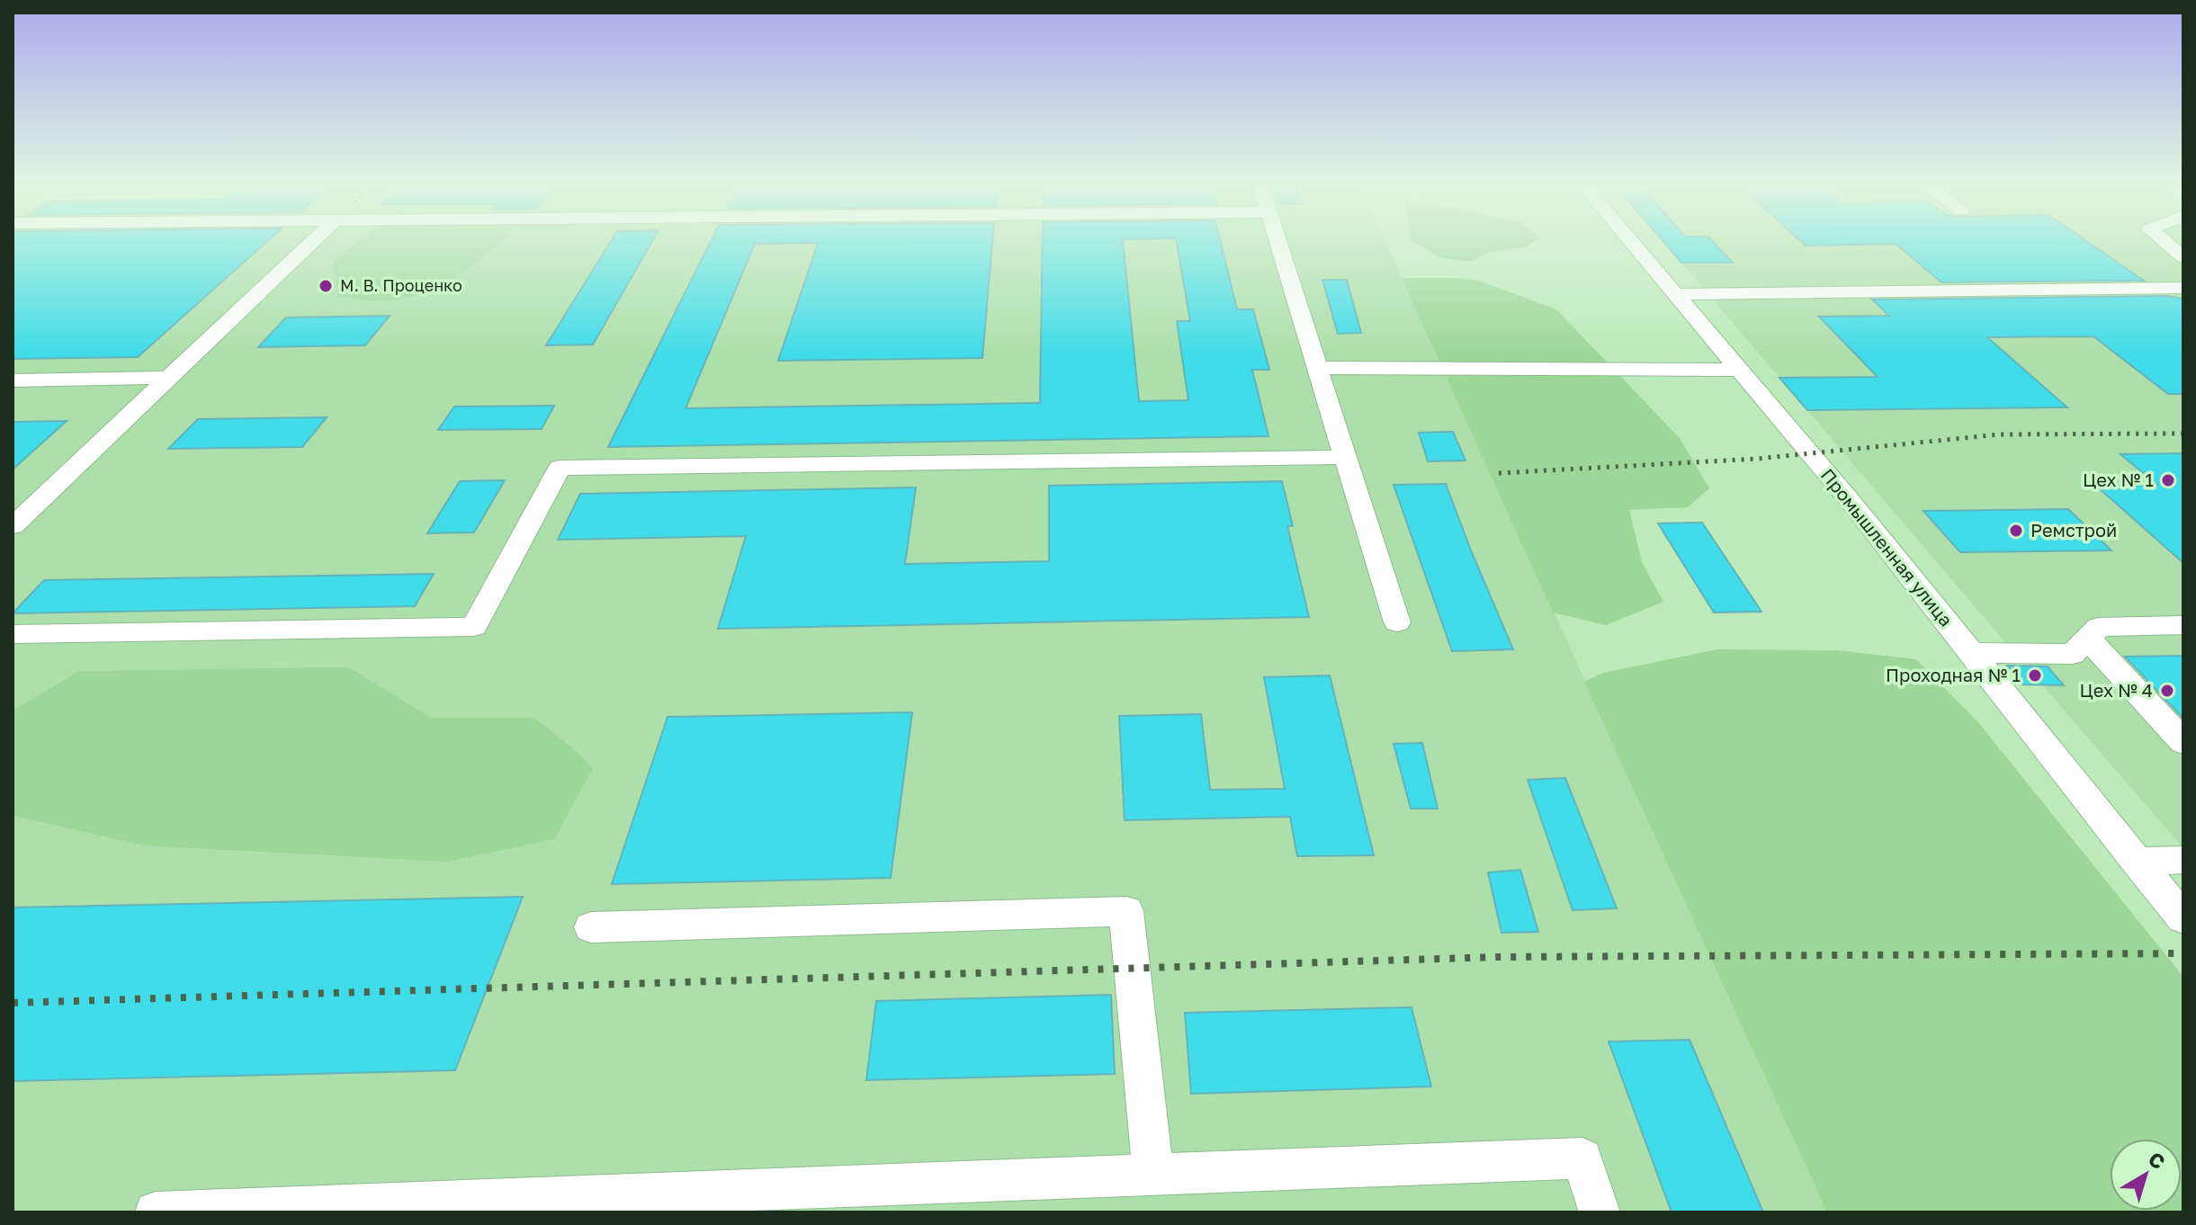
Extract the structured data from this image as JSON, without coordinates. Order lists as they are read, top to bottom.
{
  "streets": {
    "street": ["Промышленная улица"]
  },
  "places": [
    "М. В. Проценко",
    "Цех № 1",
    "Ремстрой",
    "Проходная № 1",
    "Цех № 4"
  ],
  "north": "top right"
}
